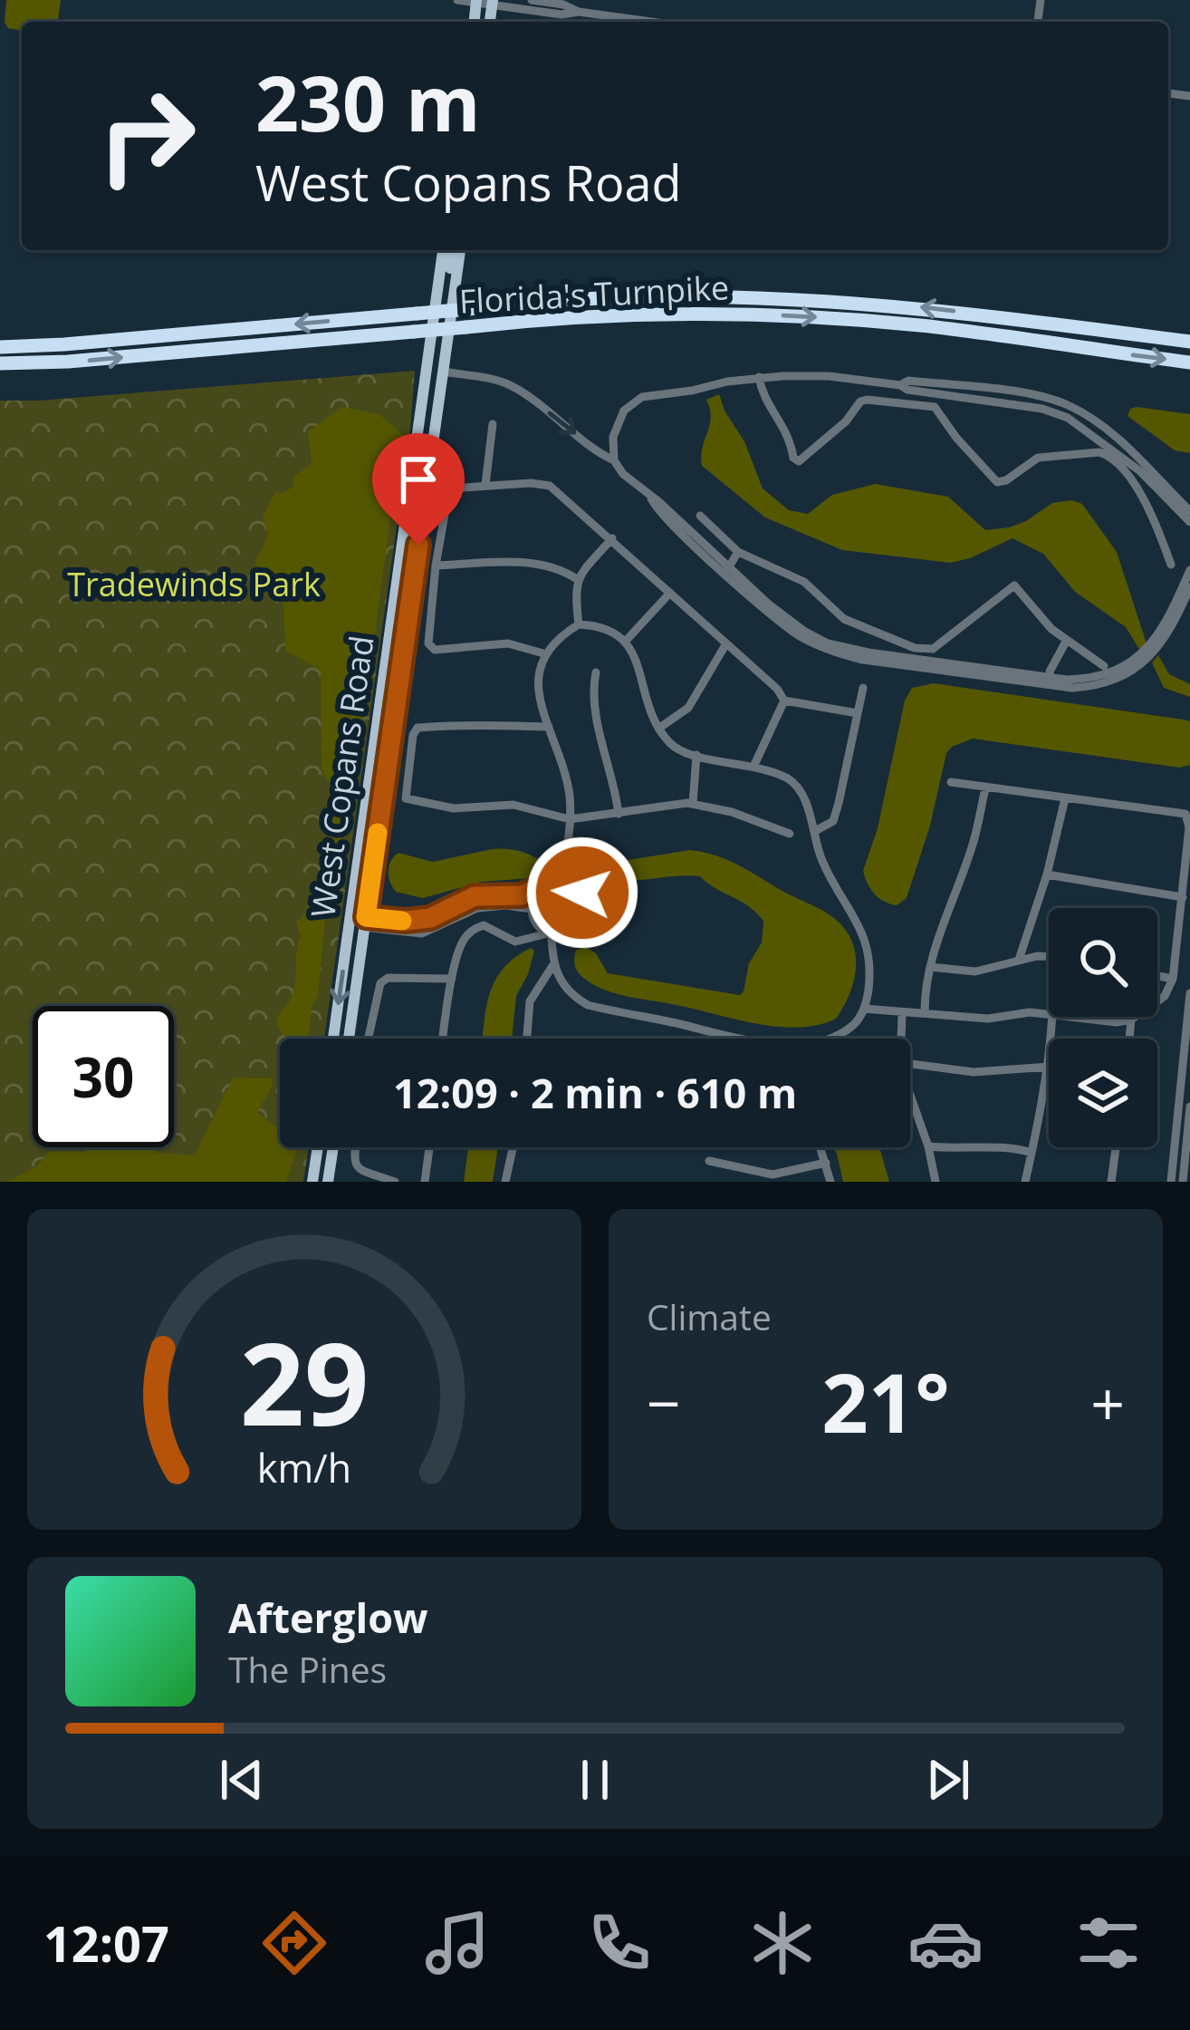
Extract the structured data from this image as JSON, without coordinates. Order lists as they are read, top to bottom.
{
  "streets": {
    "highway": ["Florida's Turnpike"],
    "main road": ["West Copans Road"]
  },
  "parks": ["Tradewinds Park"],
  "page": {
    "turn": ["230 m", "West Copans Road"],
    "limit": "30",
    "trip": "12:09 · 2 min · 610 m",
    "tile": "Climate",
    "heat": ["−", "21°", "+"],
    "song": ["Afterglow", "The Pines"],
    "tabs": "12:07",
    "gauge": ["29", "km/h"]
  }
}
